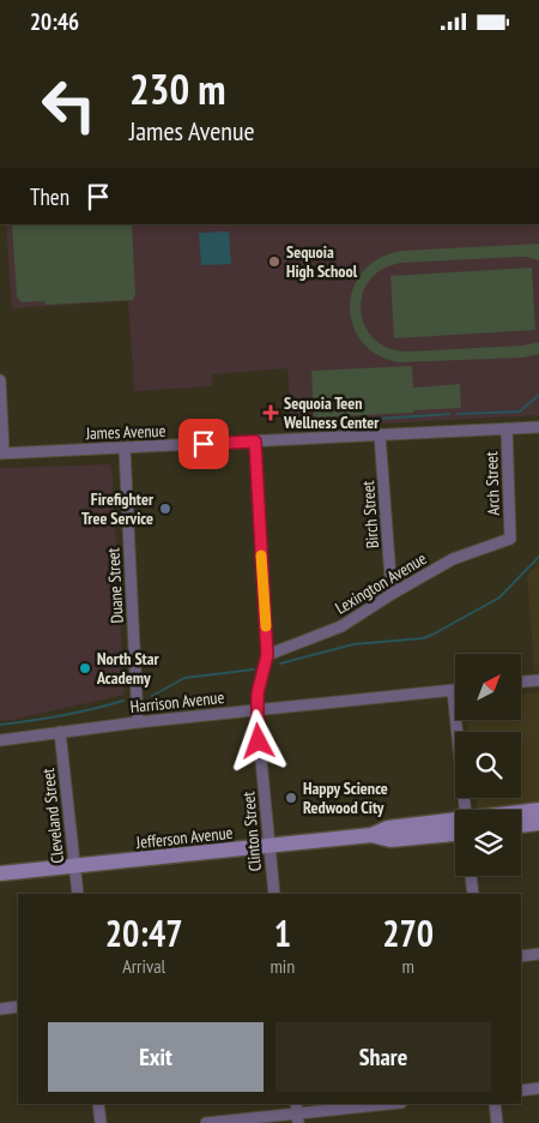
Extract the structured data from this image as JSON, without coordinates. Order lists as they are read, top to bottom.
{
  "streets": {
    "main road": ["Jefferson Avenue"],
    "street": [
      "James Avenue",
      "Arch Street",
      "Birch Street",
      "Lexington Avenue",
      "Duane Street",
      "Harrison Avenue",
      "Cleveland Street",
      "Clinton Street"
    ]
  },
  "crossings": [
    ["James Avenue", "Arch Street"],
    ["James Avenue", "Birch Street"],
    ["James Avenue", "Duane Street"],
    ["James Avenue", "Clinton Street"],
    ["Arch Street", "Lexington Avenue"],
    ["Birch Street", "Lexington Avenue"],
    ["Lexington Avenue", "Clinton Street"],
    ["Duane Street", "Harrison Avenue"],
    ["Harrison Avenue", "Cleveland Street"],
    ["Harrison Avenue", "Clinton Street"],
    ["Cleveland Street", "Jefferson Avenue"],
    ["Clinton Street", "Jefferson Avenue"]
  ],
  "places": {
    "other": [
      "Sequoia High School",
      "Firefighter Tree Service",
      "North Star Academy",
      "Happy Science Redwood City"
    ],
    "health": ["Sequoia Teen Wellness Center"]
  },
  "north": "top right",
  "page": {
    "status": "20:46",
    "turn": ["230 m", "James Avenue"],
    "then": "Then",
    "eta": [
      "20:47",
      "Arrival",
      "1",
      "min",
      "270",
      "m"
    ],
    "buttons": ["Exit", "Share"]
  }
}
